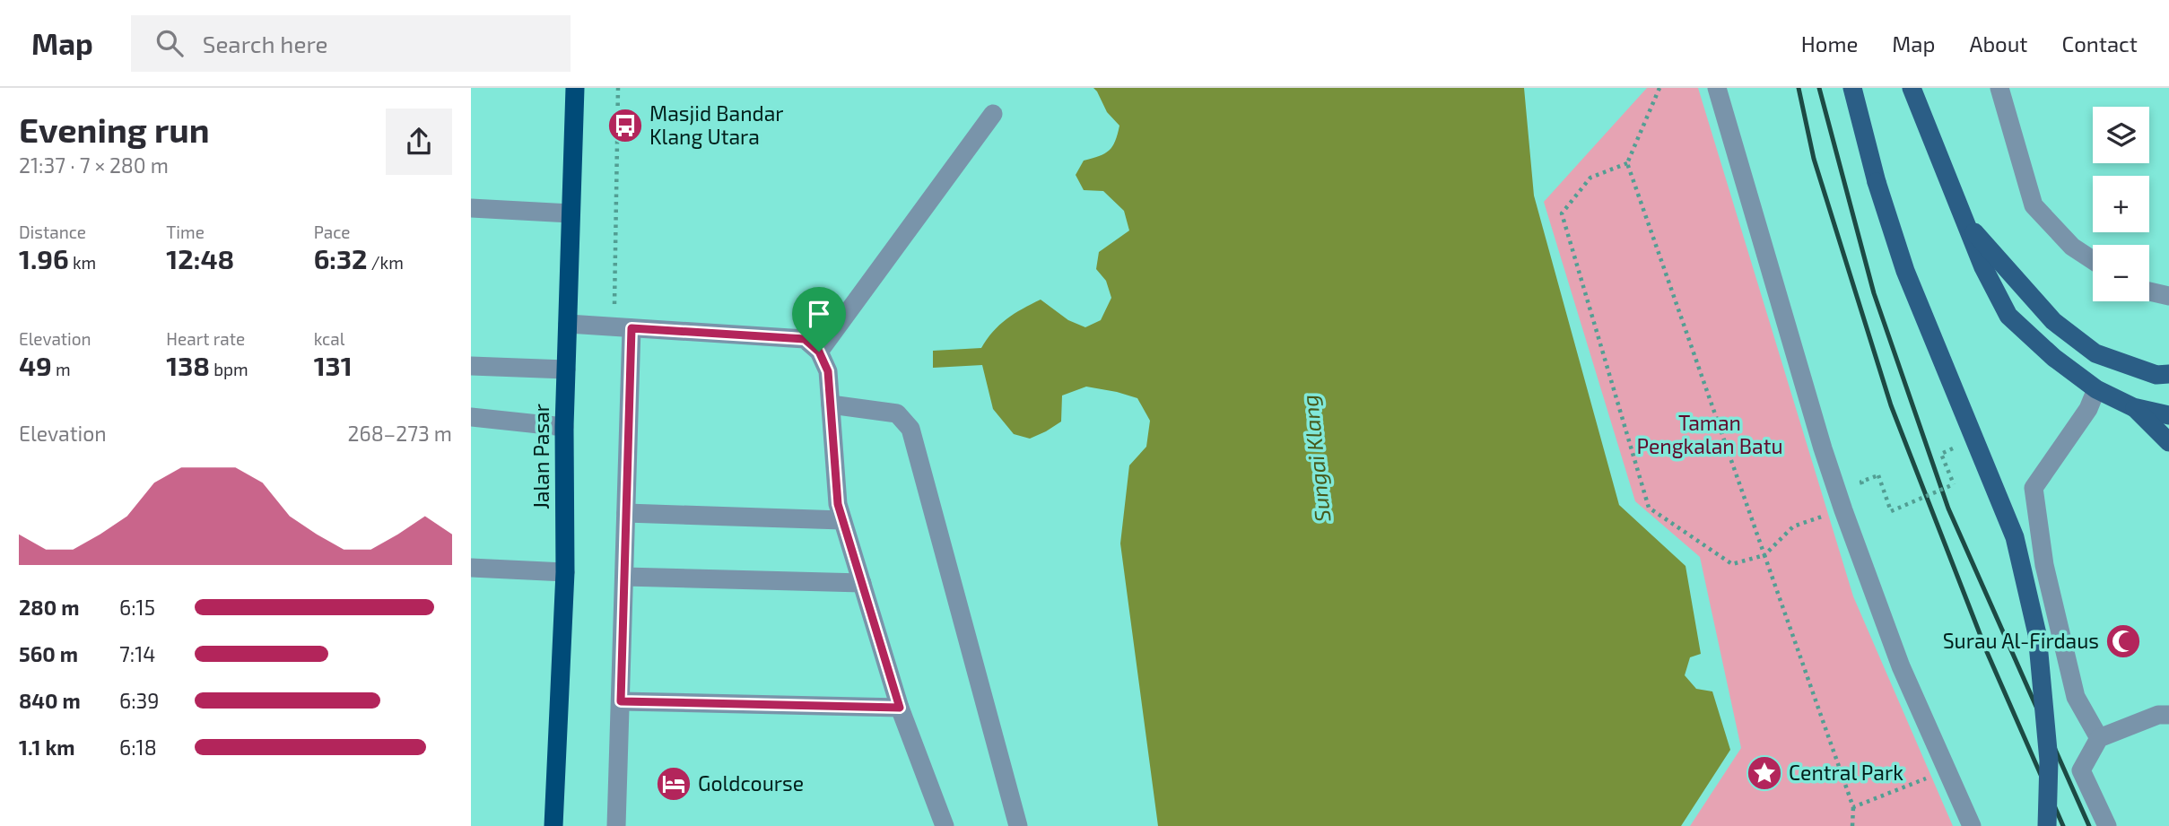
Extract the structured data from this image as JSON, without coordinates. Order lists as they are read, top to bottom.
{
  "streets": {
    "highway": ["Jalan Pasar"]
  },
  "water": ["Sungai Klang"],
  "parks": ["Taman Pengkalan Batu"],
  "places": {
    "bus stop": ["Masjid Bandar Klang Utara"],
    "mosque": ["Surau Al-Firdaus"],
    "place": ["Central Park"],
    "hotel": ["Goldcourse"]
  },
  "page": {
    "header": "Map",
    "search": "Search here",
    "nav": [
      "Home",
      "Map",
      "About",
      "Contact"
    ],
    "heading": ["Evening run", "21:37 · 7 × 280 m"],
    "map_buttons": ["+", "−"],
    "stats": [
      ["Distance", "1.96 km"],
      ["Time", "12:48"],
      ["Pace", "6:32 /km"],
      ["Elevation", "49 m"],
      ["Heart rate", "138 bpm"],
      ["kcal", "131"]
    ],
    "chart": ["Elevation", "268–273 m"],
    "list": [
      {
        "name": "280 m",
        "note": "6:15"
      },
      {
        "name": "560 m",
        "note": "7:14"
      },
      {
        "name": "840 m",
        "note": "6:39"
      },
      {
        "name": "1.1 km",
        "note": "6:18"
      }
    ]
  }
}
